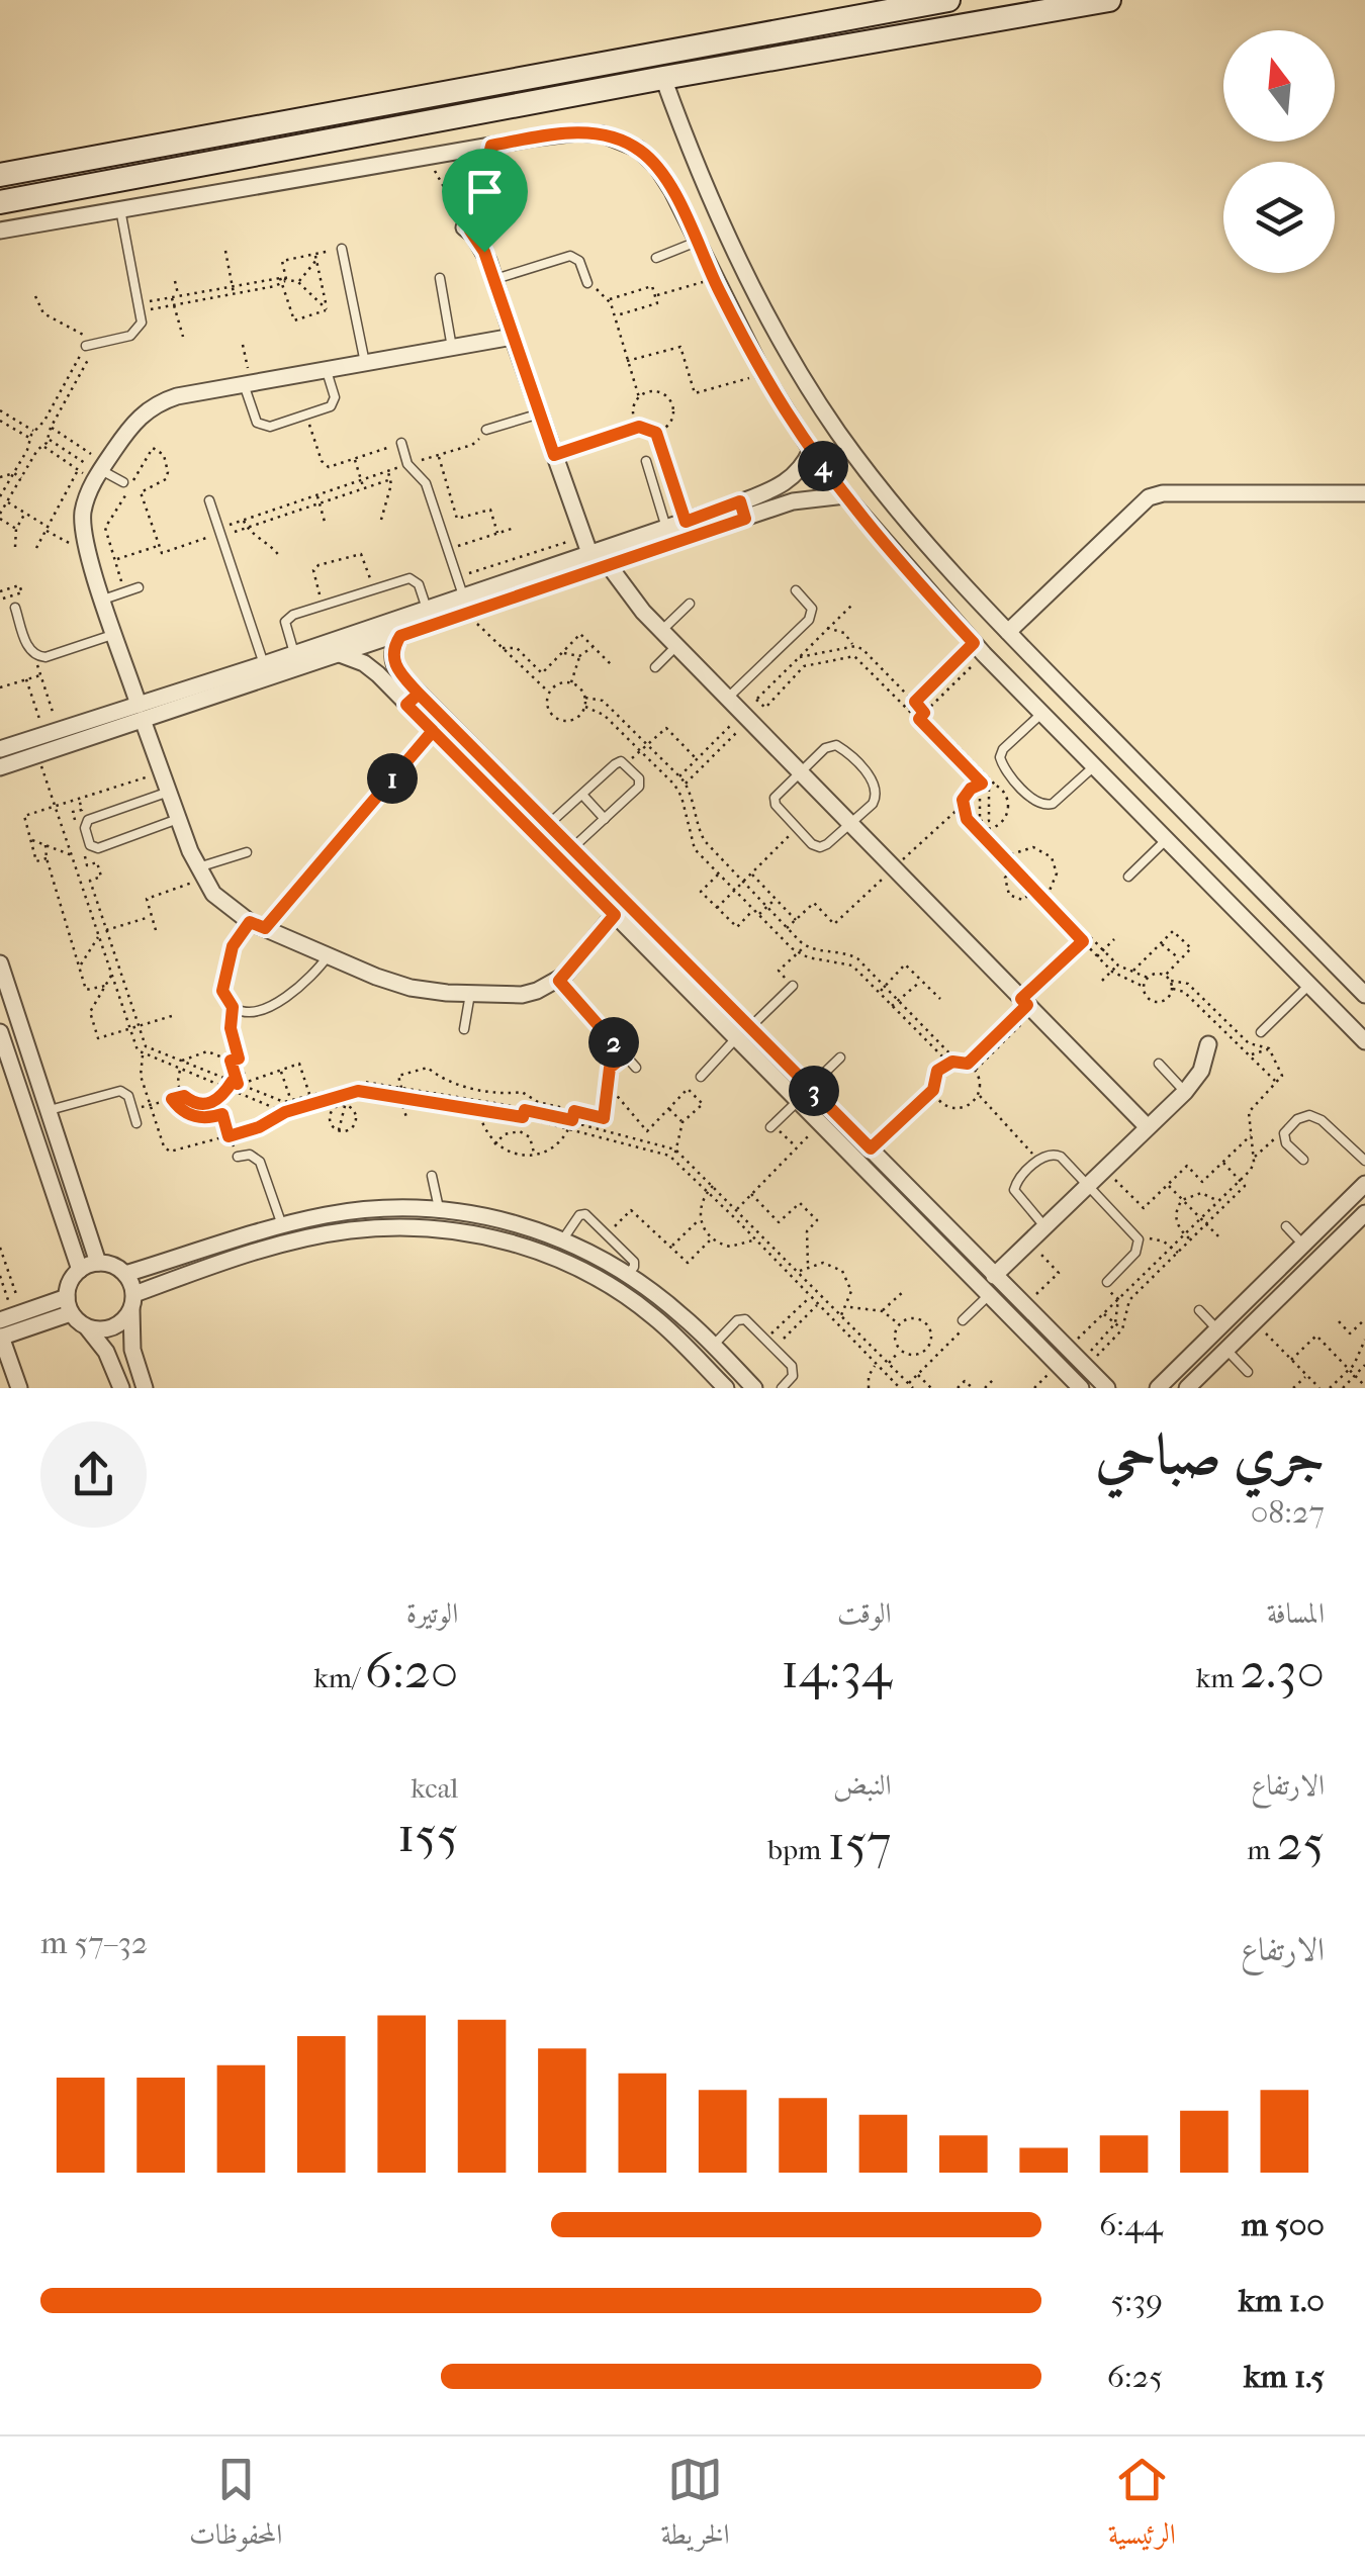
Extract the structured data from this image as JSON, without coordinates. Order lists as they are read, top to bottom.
{
  "north": "top",
  "page": {
    "pins": [
      "4",
      "1",
      "2",
      "3"
    ],
    "heading": ["جري صباحي", "08:27"],
    "stats": [
      ["المسافة", "2.30 km"],
      ["الوقت", "14:34"],
      ["الوتيرة", "6:20 /km"],
      ["الارتفاع", "25 m"],
      ["النبض", "157 bpm"],
      ["kcal", "155"]
    ],
    "chart": ["الارتفاع", "32–57 m"],
    "list": [
      {
        "name": "500 m",
        "note": "6:44"
      },
      {
        "name": "1.0 km",
        "note": "5:39"
      },
      {
        "name": "1.5 km",
        "note": "6:25"
      }
    ],
    "tabs": ["الرئيسية", "الخريطة", "المحفوظات"]
  }
}
